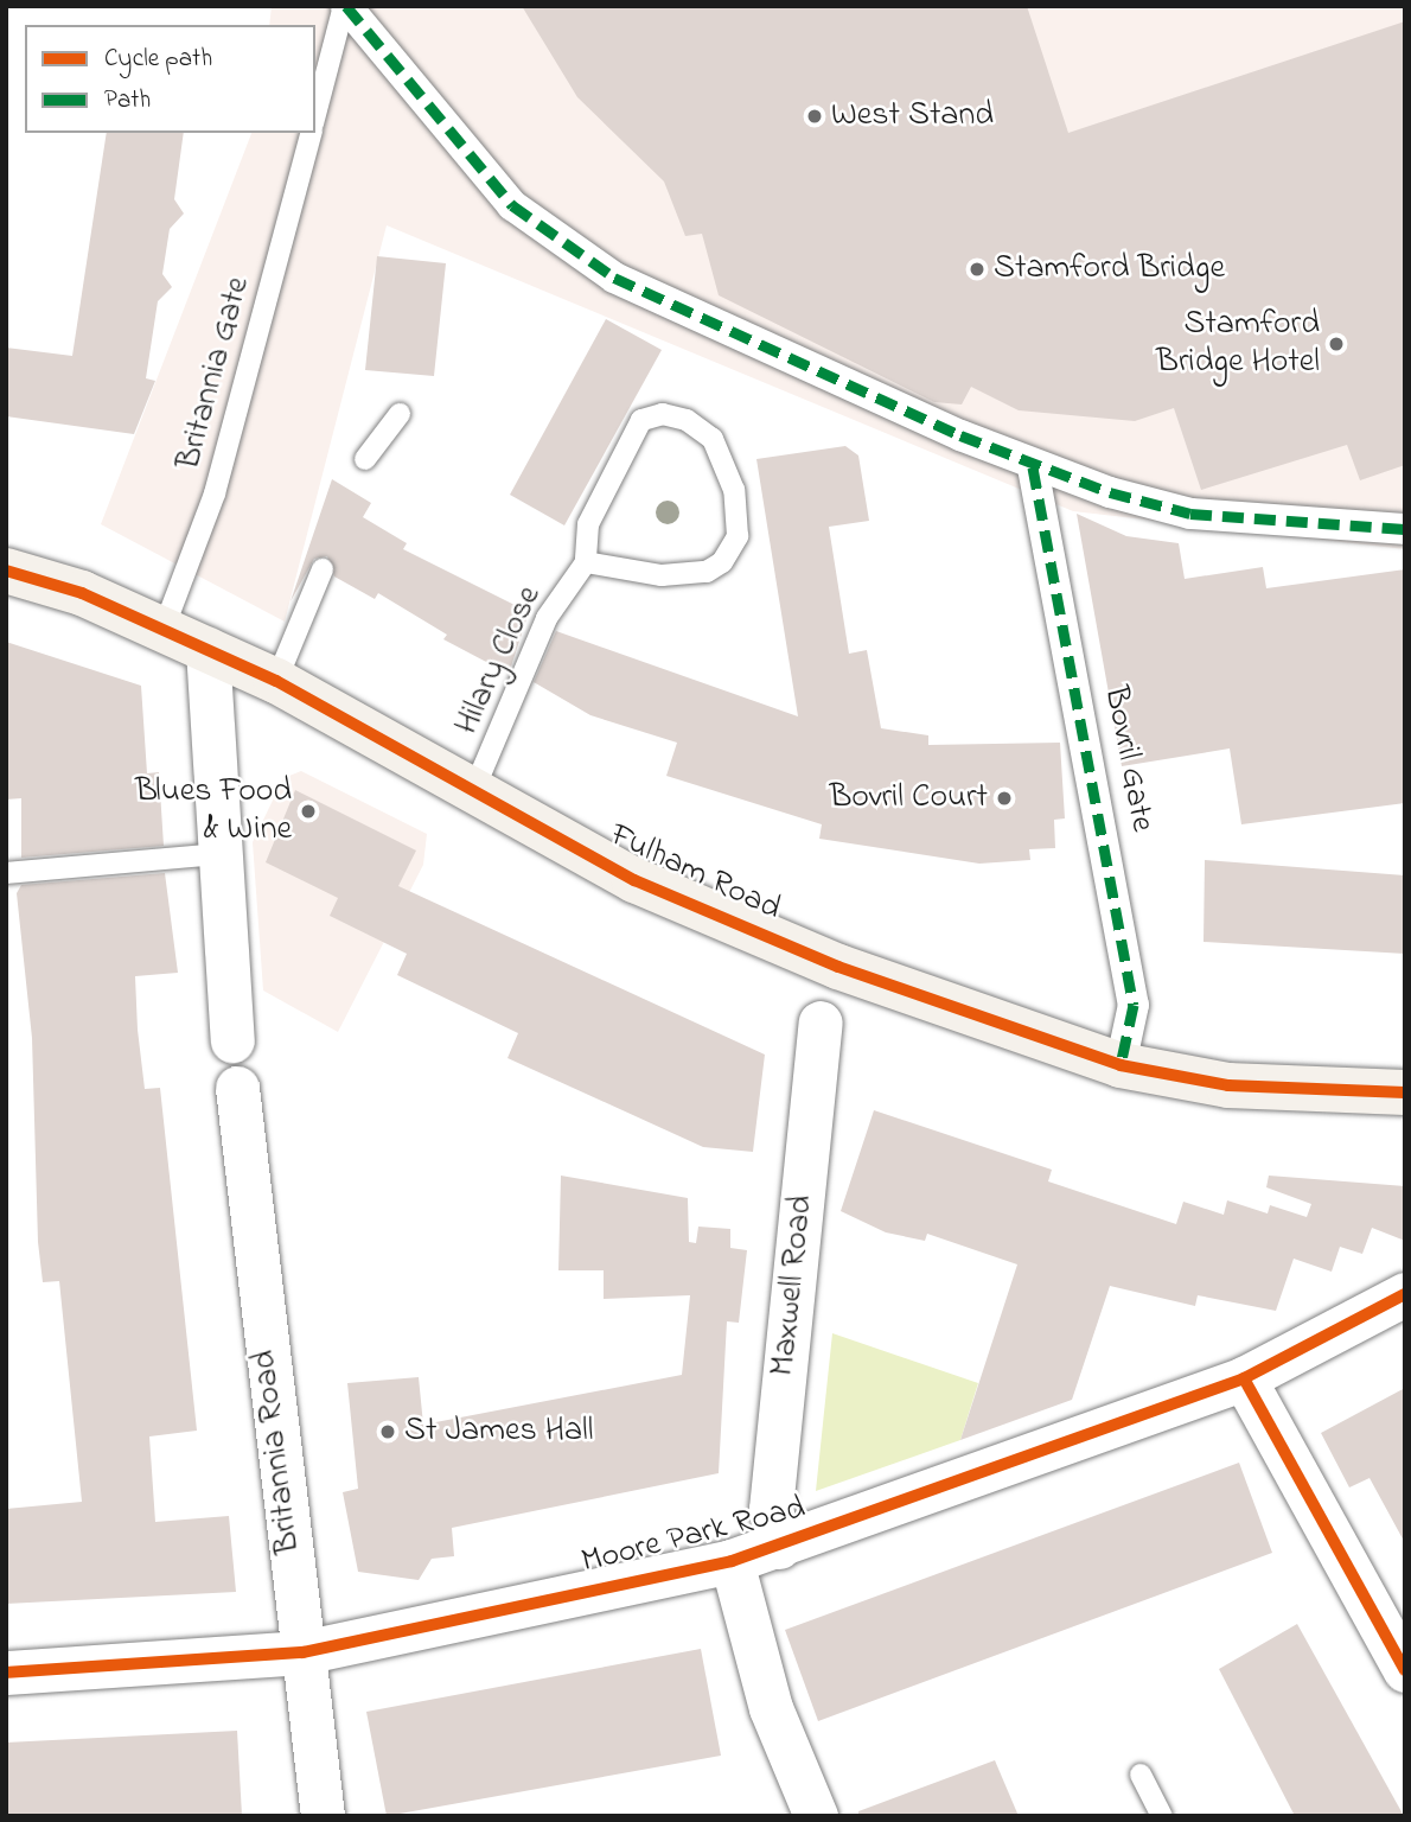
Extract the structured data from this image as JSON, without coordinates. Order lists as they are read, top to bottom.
{
  "streets": {
    "main road": ["Fulham Road"],
    "street": [
      "Bovril Gate",
      "Maxwell Road",
      "Britannia Road",
      "Moore Park Road"
    ],
    "lane": ["Britannia Gate", "Hilary Close"]
  },
  "crossings": [
    ["Britannia Gate", "Fulham Road"],
    ["Hilary Close", "Fulham Road"],
    ["Bovril Gate", "Fulham Road"],
    ["Maxwell Road", "Moore Park Road"],
    ["Britannia Road", "Moore Park Road"]
  ],
  "places": [
    "West Stand",
    "Stamford Bridge",
    "Stamford Bridge Hotel",
    "Bovril Court",
    "Blues Food & Wine",
    "St James Hall"
  ],
  "legend": ["Cycle path", "Path"]
}
